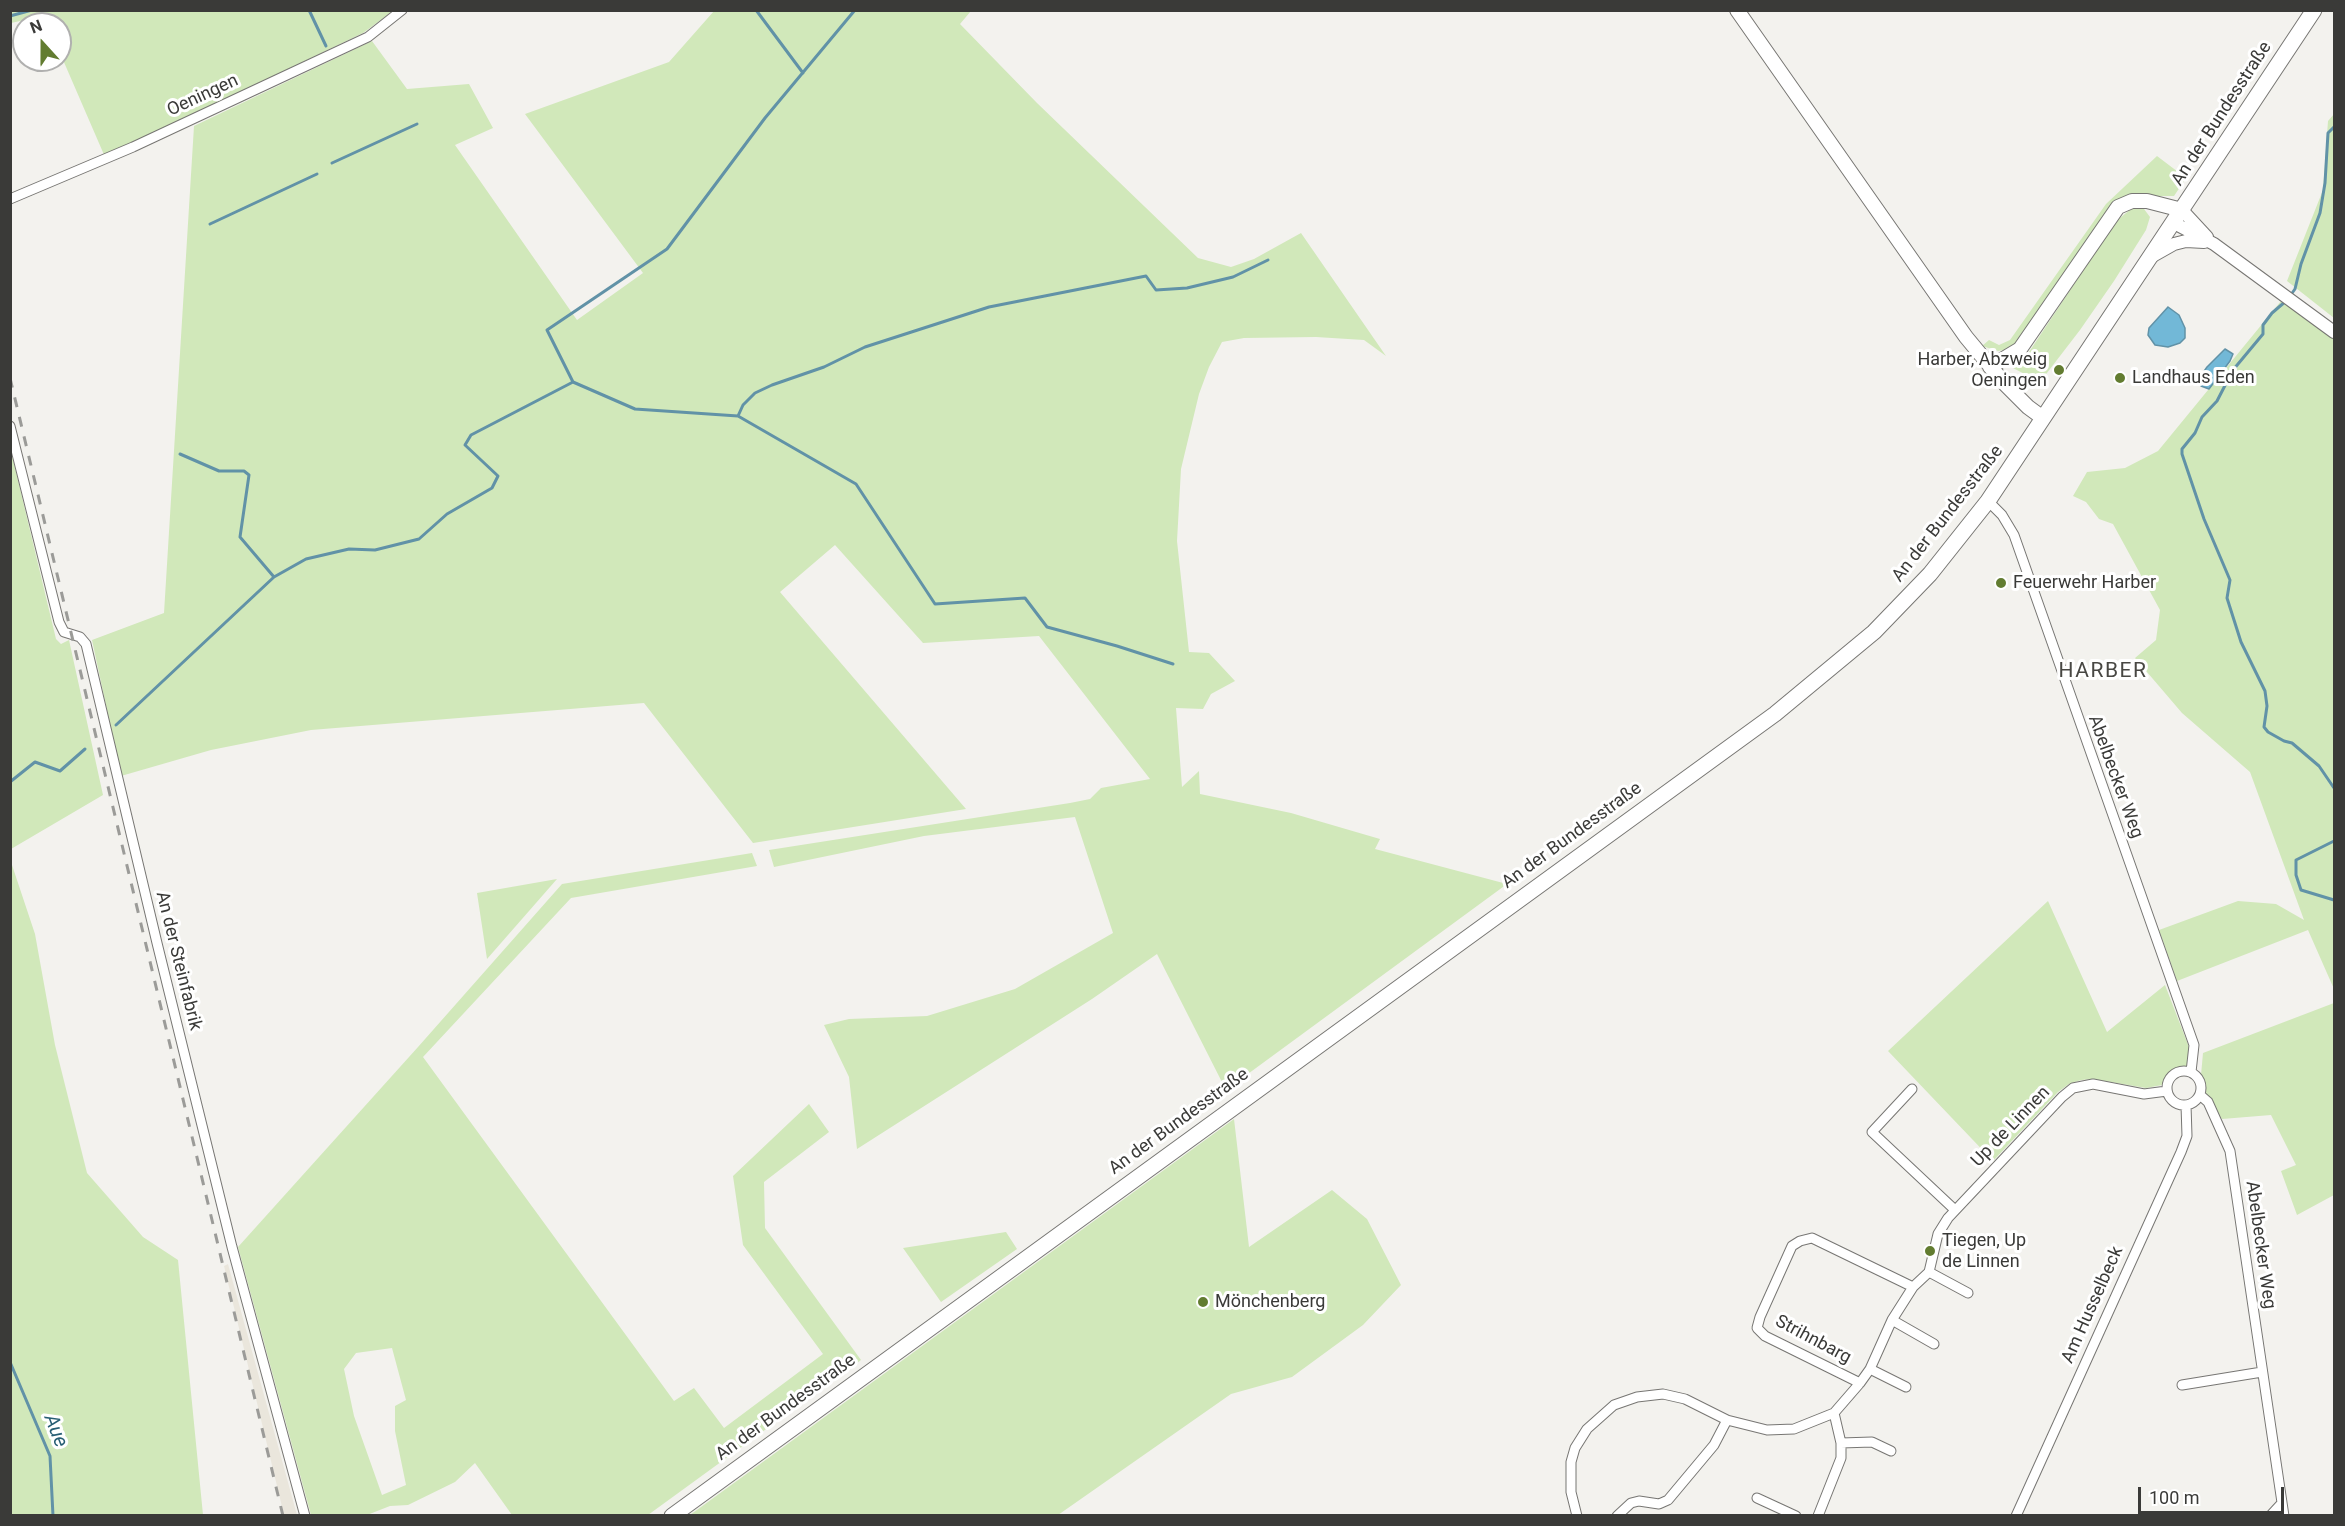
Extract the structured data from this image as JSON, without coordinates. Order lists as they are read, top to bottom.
{
  "streets": {
    "main road": ["An der Bundesstraße"],
    "street": [
      "Oeningen",
      "Abelbecker Weg",
      "An der Steinfabrik",
      "Up de Linnen",
      "Am Husselbeck",
      "Strihnbarg"
    ]
  },
  "crossings": [
    ["An der Bundesstraße", "Abelbecker Weg"],
    ["Abelbecker Weg", "Up de Linnen"],
    ["Abelbecker Weg", "Am Husselbeck"],
    ["Up de Linnen", "Am Husselbeck"]
  ],
  "districts": ["HARBER"],
  "water": ["Aue"],
  "places": [
    "Harber, Abzweig Oeningen",
    "Landhaus Eden",
    "Feuerwehr Harber",
    "Tiegen, Up de Linnen",
    "Mönchenberg"
  ],
  "scale_bar": "100 m",
  "north": "top"
}
